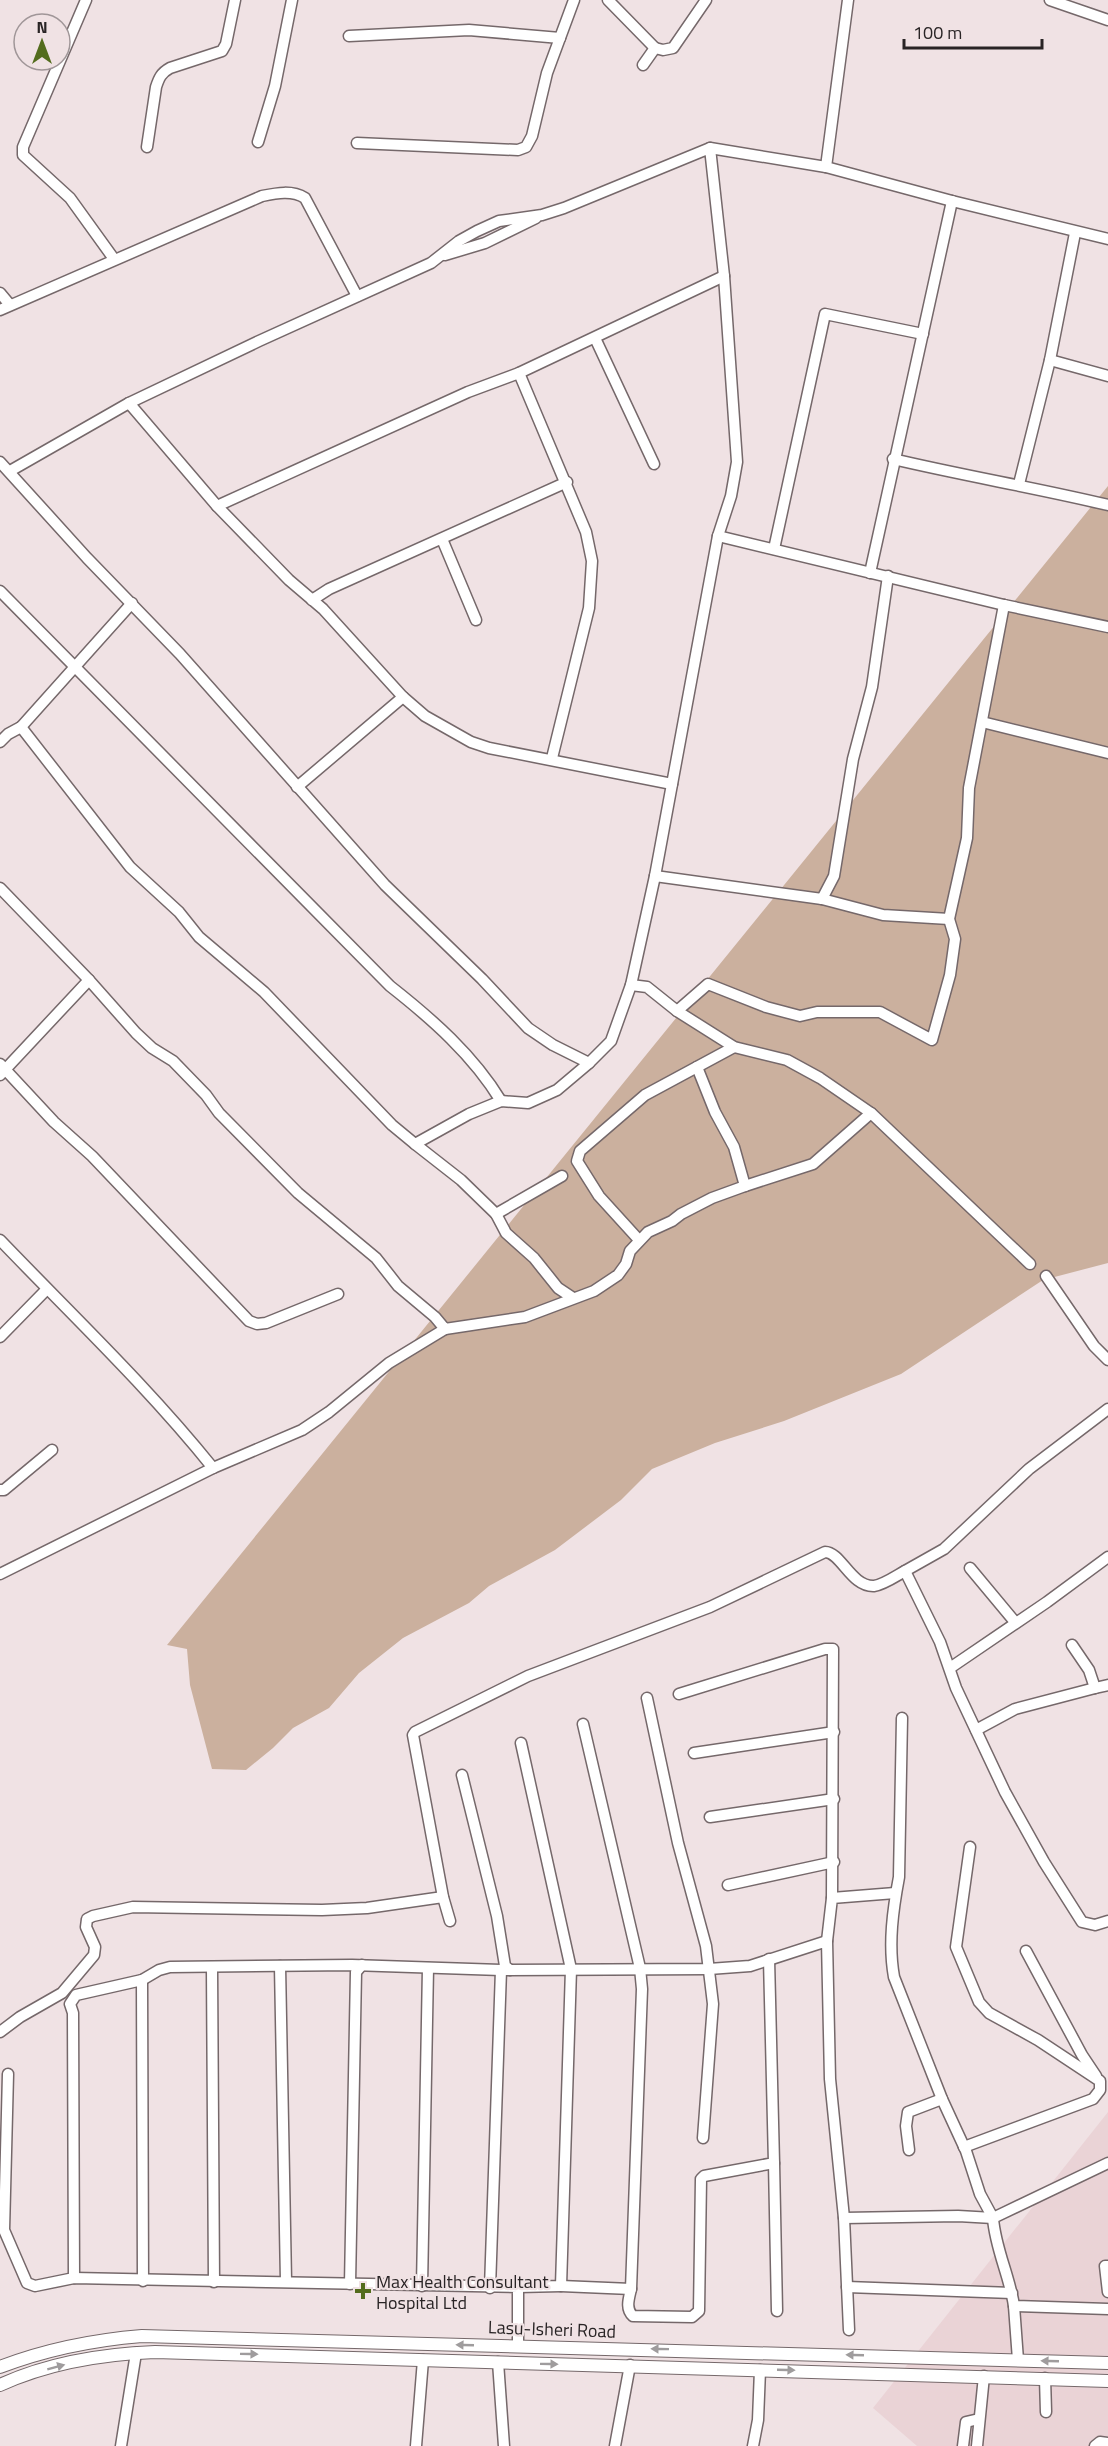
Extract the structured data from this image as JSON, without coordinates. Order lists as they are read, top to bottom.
{
  "streets": {
    "main road": ["Lasu-Isheri Road"]
  },
  "places": {
    "health": ["Max Health Consultant Hospital Ltd"]
  },
  "scale_bar": "100 m",
  "north": "top"
}
